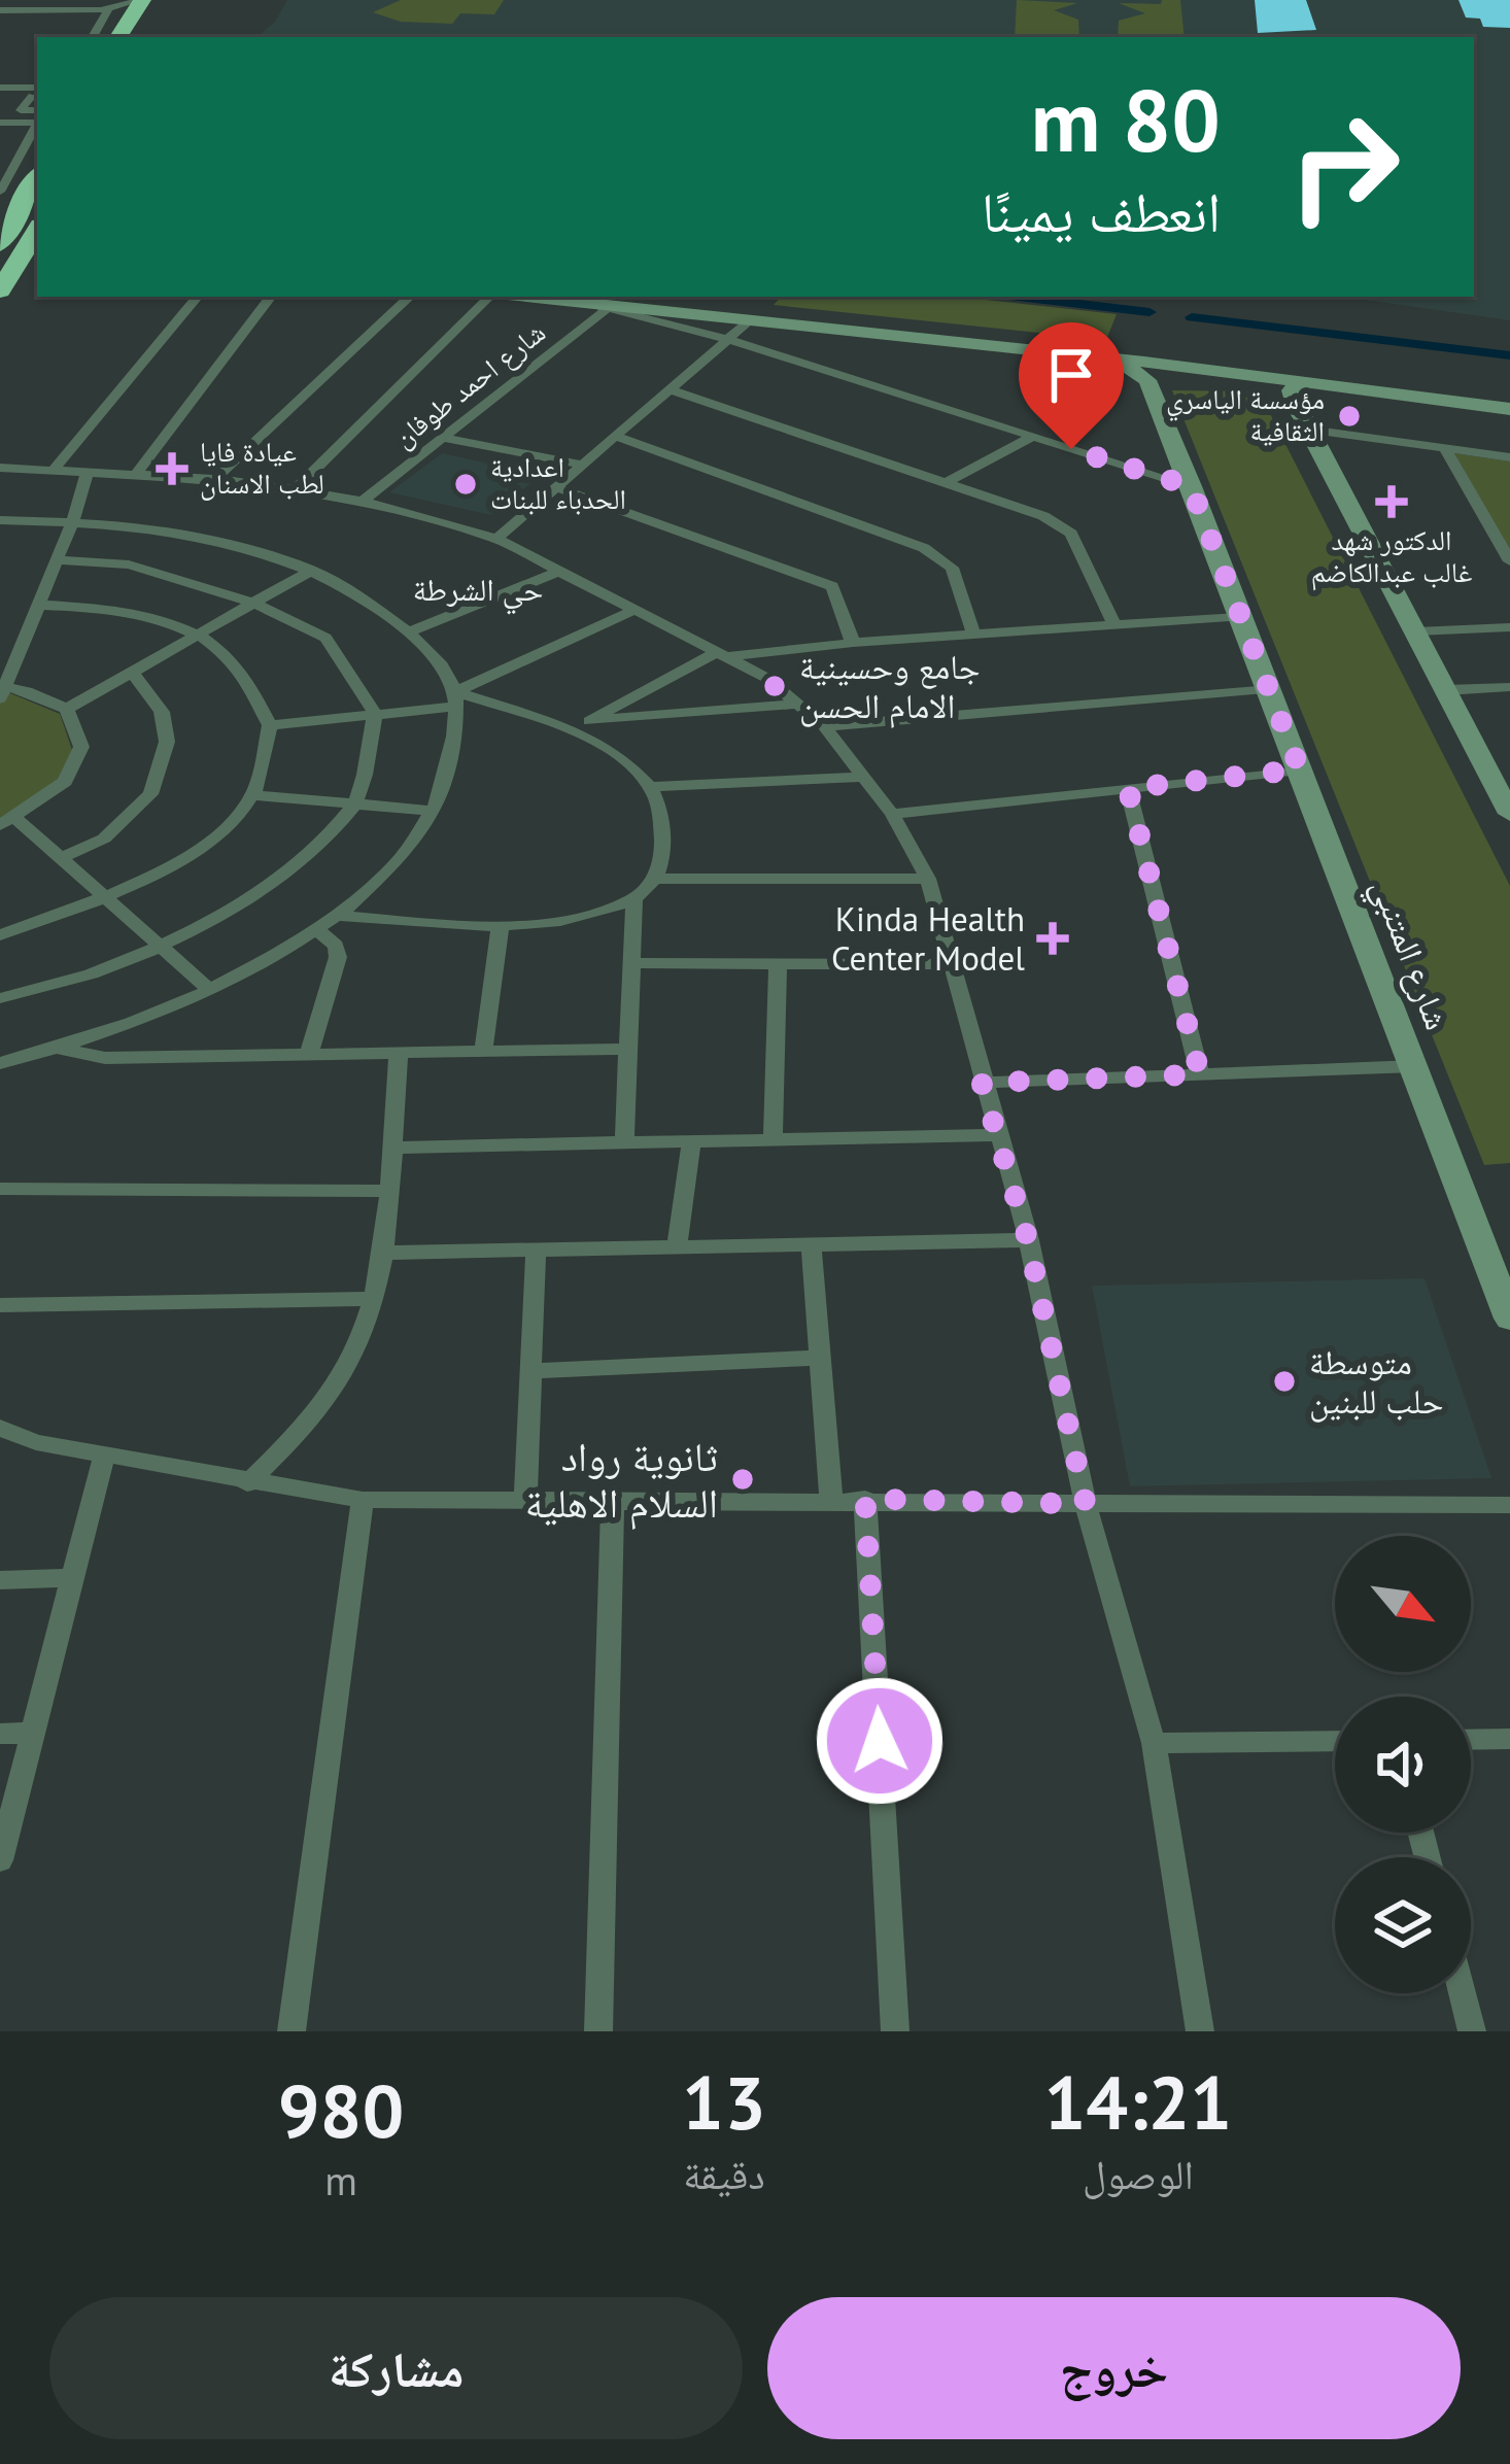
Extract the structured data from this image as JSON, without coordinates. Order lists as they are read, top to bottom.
{
  "streets": {
    "street": ["شارع احمد طوفان", "شارع المتنبي"]
  },
  "districts": ["حي الشرطة"],
  "places": {
    "other": [
      "مؤسسة الياسري الثقافية",
      "اعدادية الحدباء للبنات",
      "جامع وحسينية الامام الحسن",
      "متوسطة حلب للبنين",
      "ثانوية رواد السلام الاهلية"
    ],
    "health": ["عيادة فايا لطب الاسنان", "الدكتور شهد غالب عبدالكاضم", "Kinda Health Center Model"]
  },
  "north": "bottom right",
  "page": {
    "turn": ["80 m", "انعطف يمينًا"],
    "eta": [
      "14:21",
      "الوصول",
      "13",
      "دقيقة",
      "980",
      "m"
    ],
    "buttons": ["خروج", "مشاركة"]
  }
}
